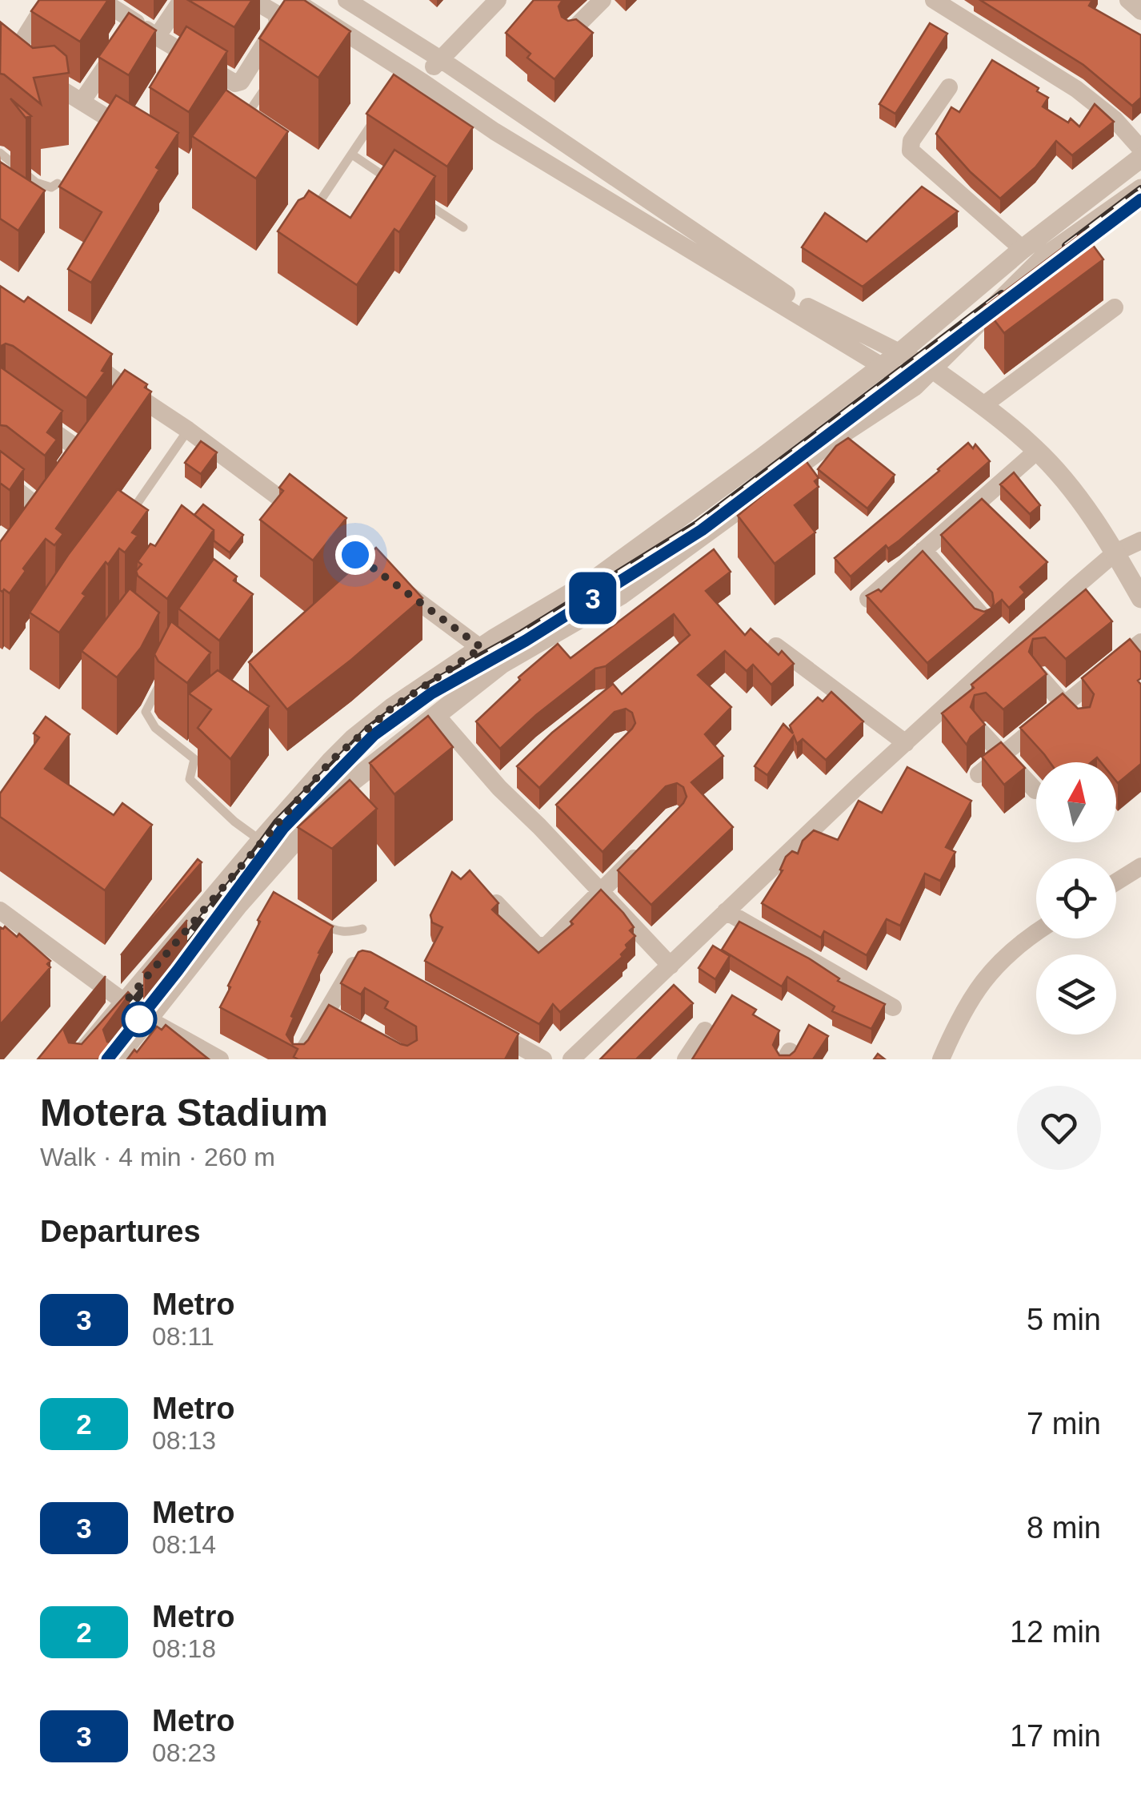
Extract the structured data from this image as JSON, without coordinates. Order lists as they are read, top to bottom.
{
  "lines": ["metro line 3"],
  "north": "top",
  "page": {
    "on_map": "3",
    "heading": [
      ["Motera Stadium", "Walk · 4 min · 260 m"],
      "Departures"
    ],
    "list": [
      {
        "mark": "3",
        "name": "Metro",
        "note": "08:11",
        "value": "5 min"
      },
      {
        "mark": "2",
        "name": "Metro",
        "note": "08:13",
        "value": "7 min"
      },
      {
        "mark": "3",
        "name": "Metro",
        "note": "08:14",
        "value": "8 min"
      },
      {
        "mark": "2",
        "name": "Metro",
        "note": "08:18",
        "value": "12 min"
      },
      {
        "mark": "3",
        "name": "Metro",
        "note": "08:23",
        "value": "17 min"
      }
    ]
  }
}
